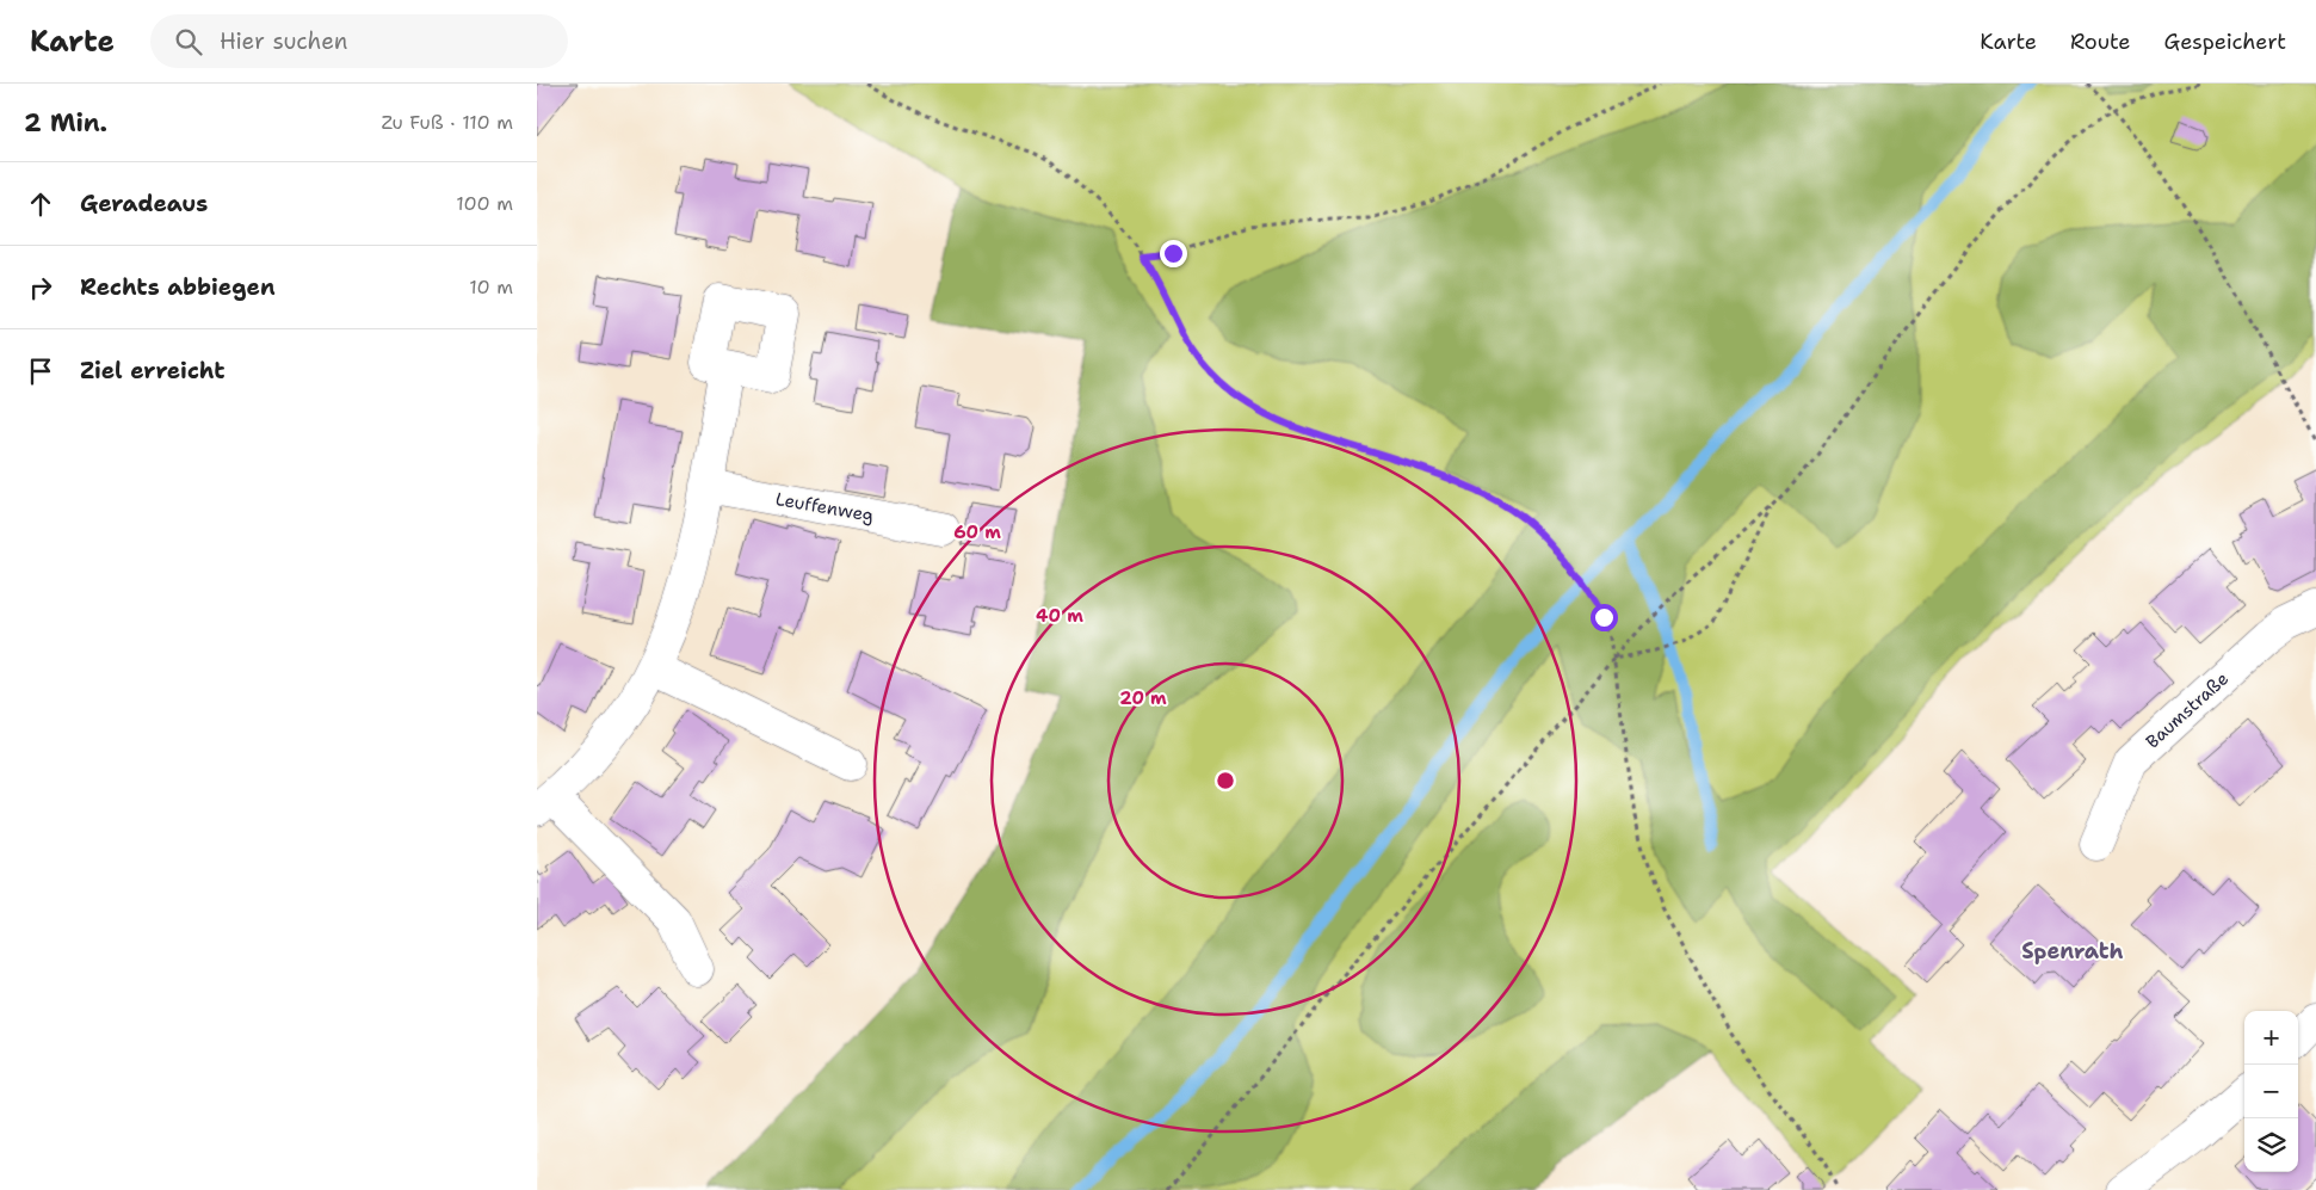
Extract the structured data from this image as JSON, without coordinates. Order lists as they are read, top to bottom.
{
  "streets": {
    "street": ["Leuffenweg", "Baumstraße"]
  },
  "districts": ["Spenrath"],
  "page": {
    "header": "Karte",
    "search": "Hier suchen",
    "nav": ["Karte", "Route", "Gespeichert"],
    "heading": ["2 Min.", "Zu Fuß · 110 m"],
    "list": [
      ["Geradeaus", "100 m"],
      ["Rechts abbiegen", "10 m"],
      "Ziel erreicht"
    ],
    "map_buttons": ["+", "−"]
  },
  "rings": ["60 m", "40 m", "20 m"]
}
